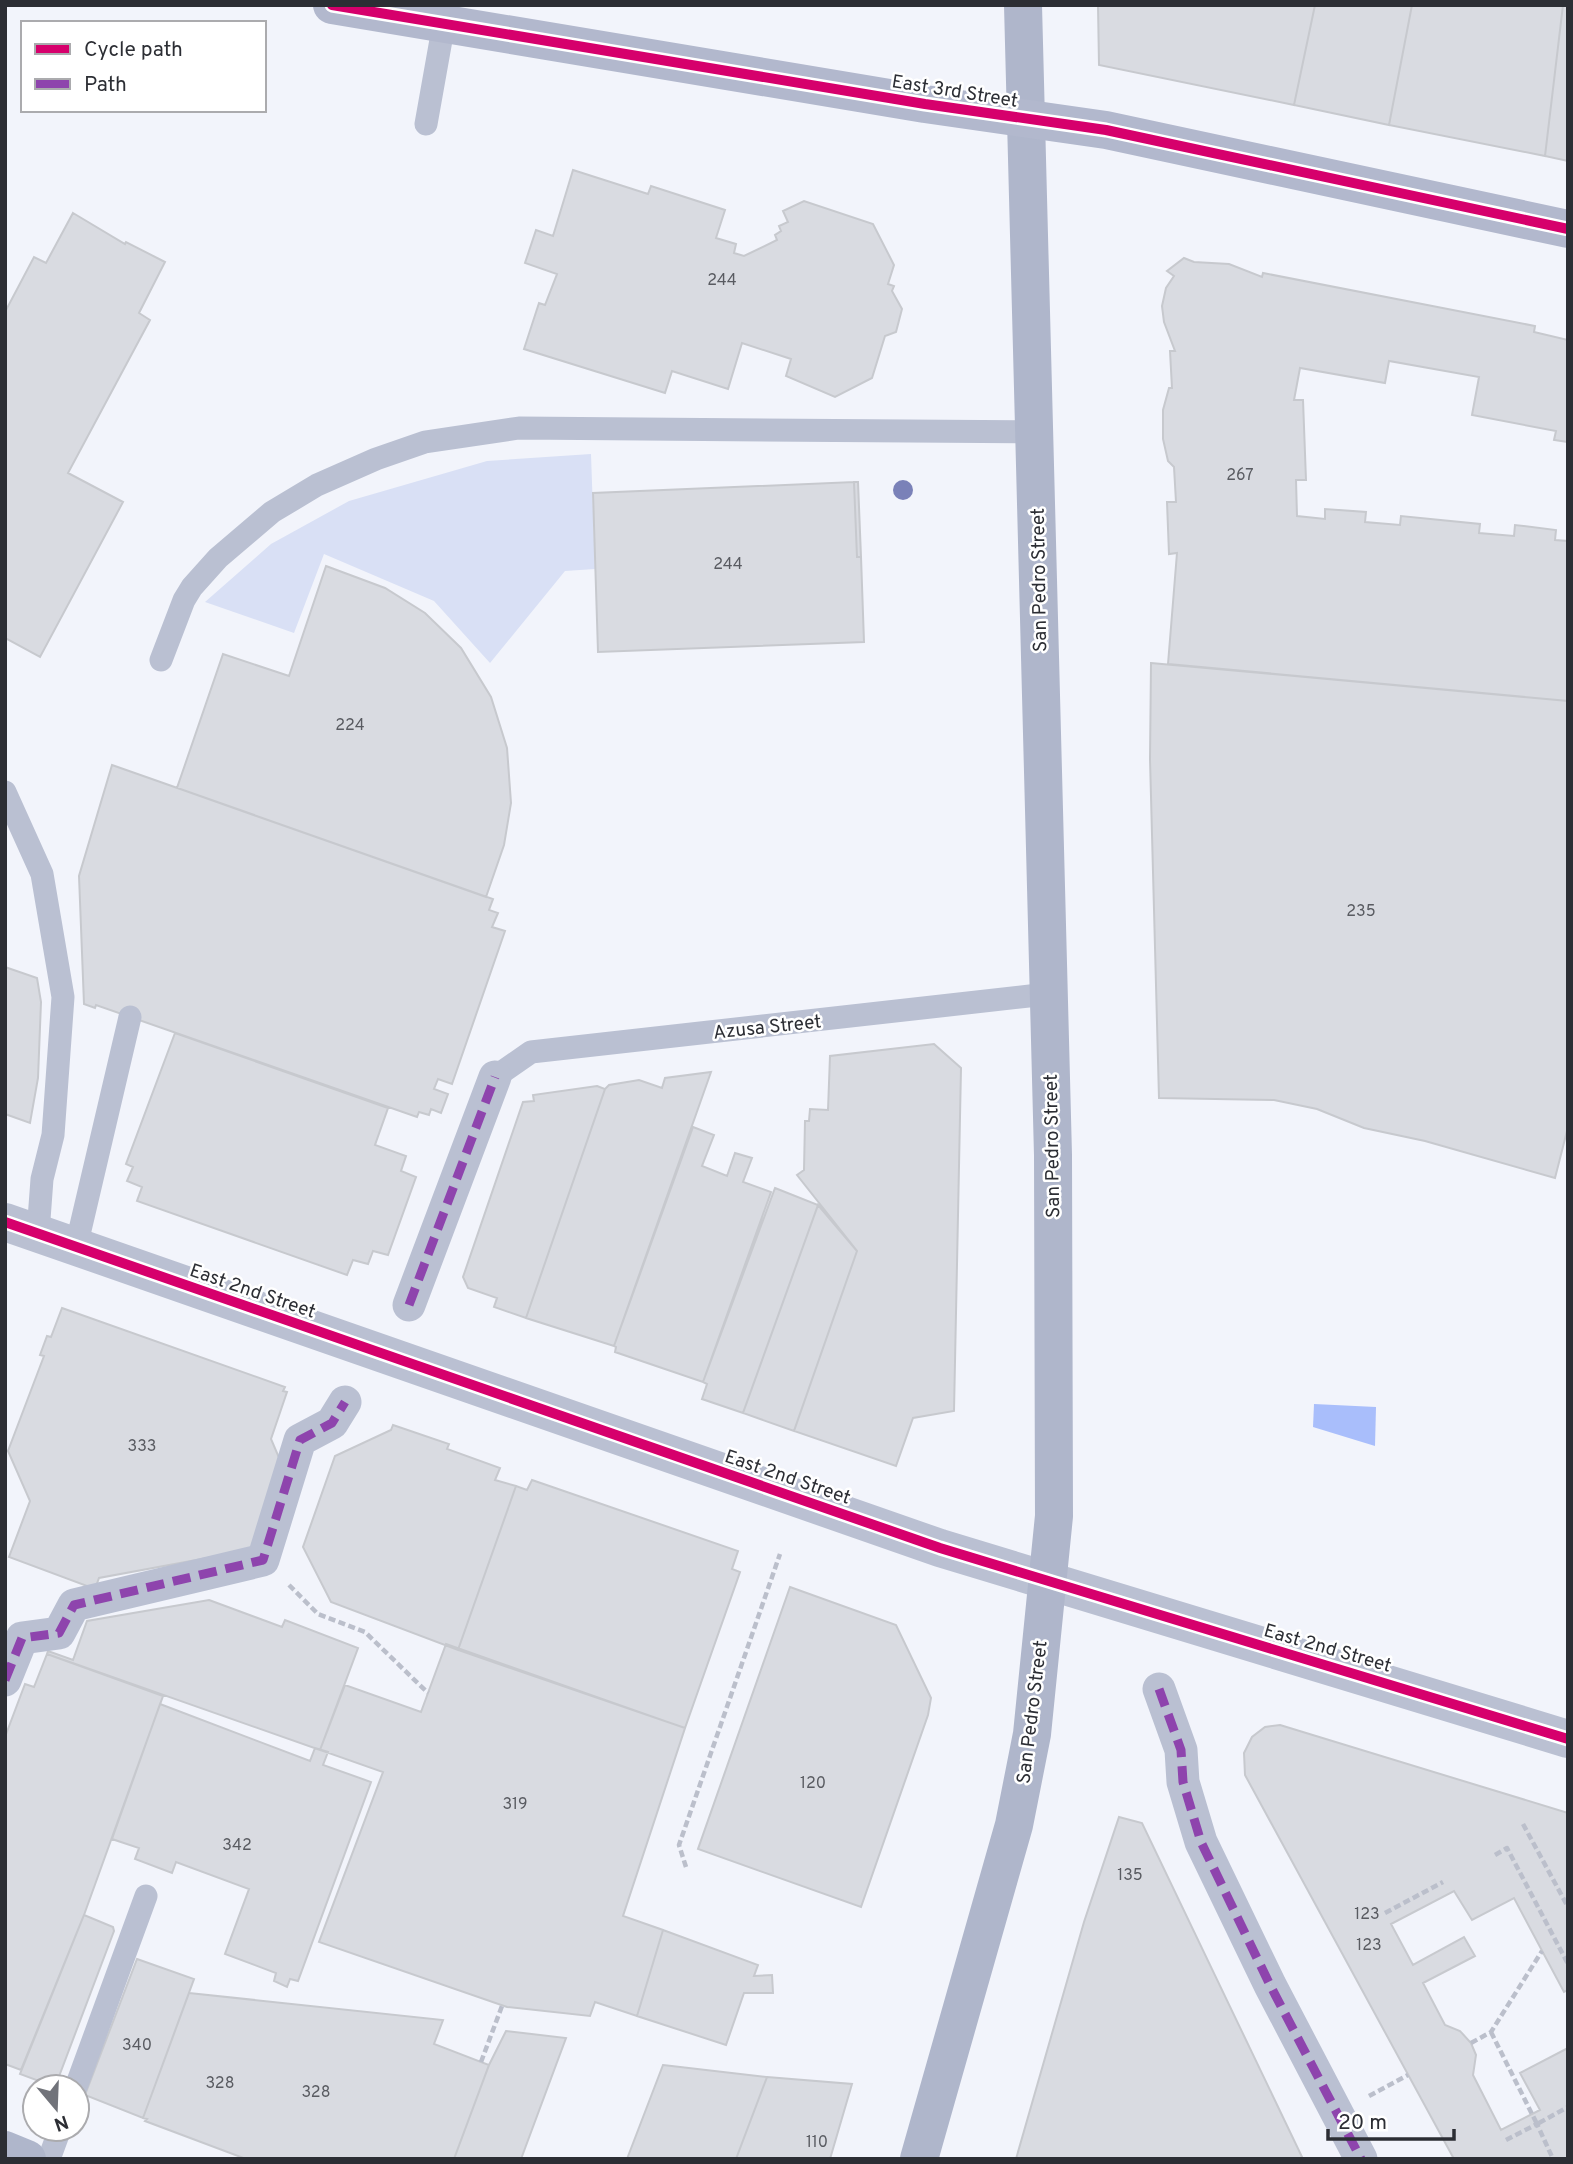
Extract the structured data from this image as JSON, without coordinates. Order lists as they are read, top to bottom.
{
  "streets": {
    "main road": ["East 3rd Street", "San Pedro Street"],
    "street": ["East 2nd Street"],
    "lane": ["Azusa Street"]
  },
  "crossings": [
    ["East 3rd Street", "San Pedro Street"],
    ["San Pedro Street", "Azusa Street"],
    ["San Pedro Street", "East 2nd Street"]
  ],
  "house_numbers": [
    "244",
    "267",
    "244",
    "224",
    "235",
    "333",
    "120",
    "319",
    "342",
    "135",
    "123",
    "123",
    "340",
    "328",
    "328",
    "110"
  ],
  "legend": ["Cycle path", "Path"],
  "scale_bar": "20 m",
  "north": "bottom"
}
